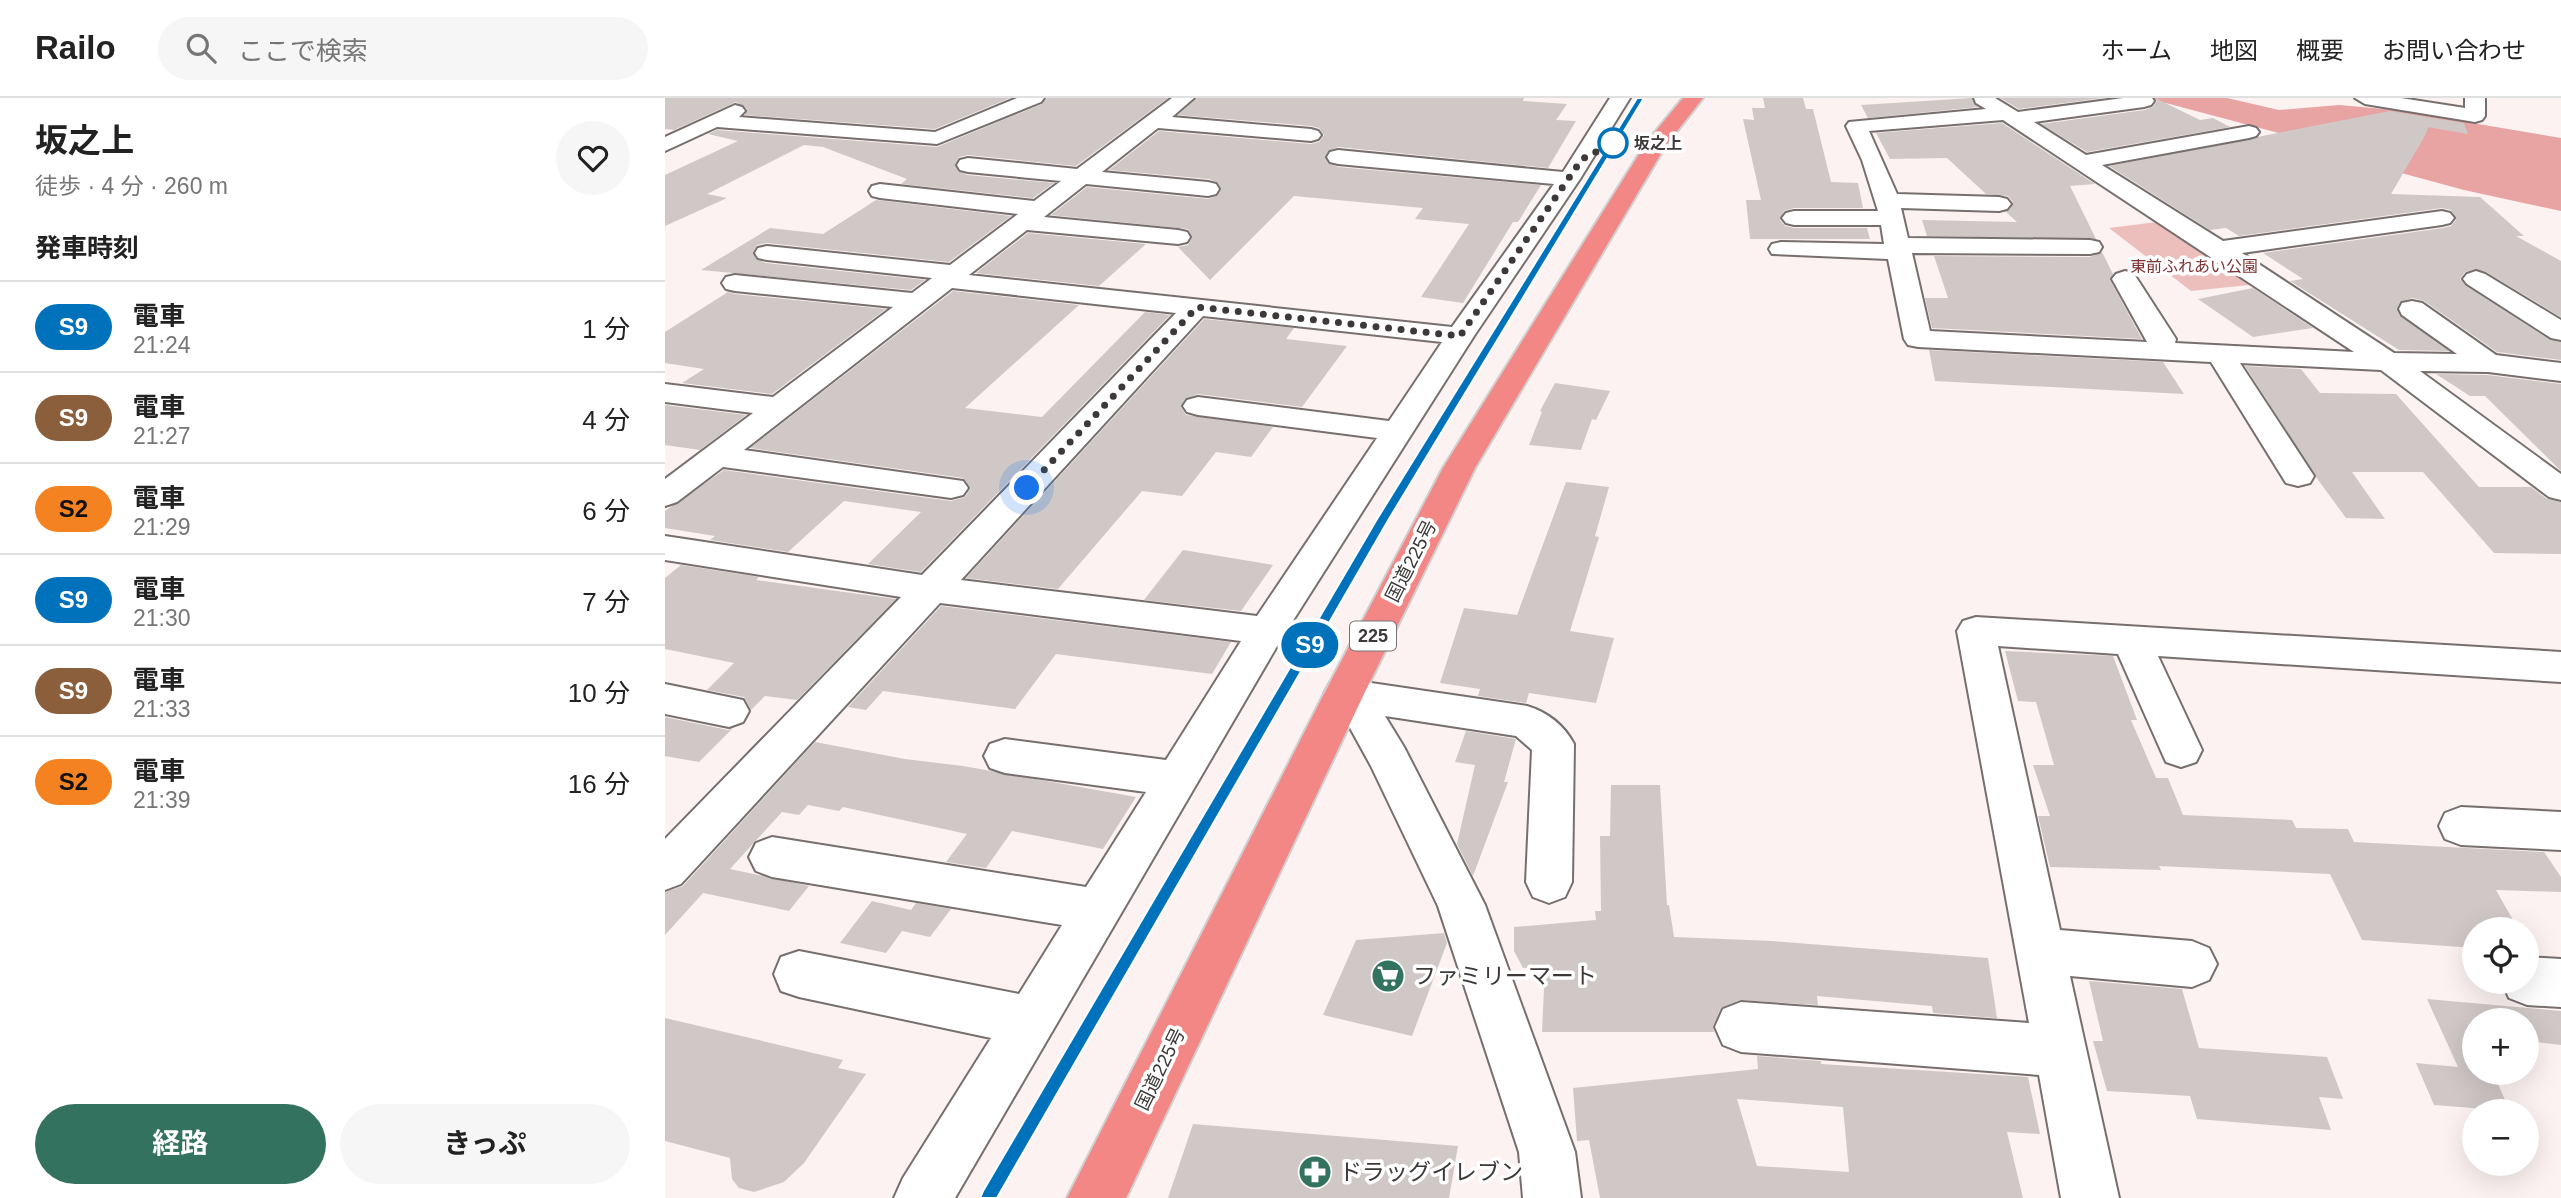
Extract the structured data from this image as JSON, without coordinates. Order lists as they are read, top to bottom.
{
  "streets": {
    "highway": ["国道225号", "225"]
  },
  "parks": ["東前ふれあい公園"],
  "places": {
    "other": ["坂之上"],
    "supermarket": ["ファミリーマート"],
    "pharmacy": ["ドラッグイレブン"]
  },
  "page": {
    "header": "Railo",
    "search": "ここで検索",
    "nav": [
      "ホーム",
      "地図",
      "概要",
      "お問い合わせ"
    ],
    "heading": [
      ["坂之上", "徒歩 · 4 分 · 260 m"],
      "発車時刻"
    ],
    "on_map": "S9",
    "list": [
      {
        "mark": "S9",
        "name": "電車",
        "note": "21:24",
        "value": "1 分"
      },
      {
        "mark": "S9",
        "name": "電車",
        "note": "21:27",
        "value": "4 分"
      },
      {
        "mark": "S2",
        "name": "電車",
        "note": "21:29",
        "value": "6 分"
      },
      {
        "mark": "S9",
        "name": "電車",
        "note": "21:30",
        "value": "7 分"
      },
      {
        "mark": "S9",
        "name": "電車",
        "note": "21:33",
        "value": "10 分"
      },
      {
        "mark": "S2",
        "name": "電車",
        "note": "21:39",
        "value": "16 分"
      }
    ],
    "map_buttons": ["+", "−"],
    "buttons": ["経路", "きっぷ"]
  }
}
